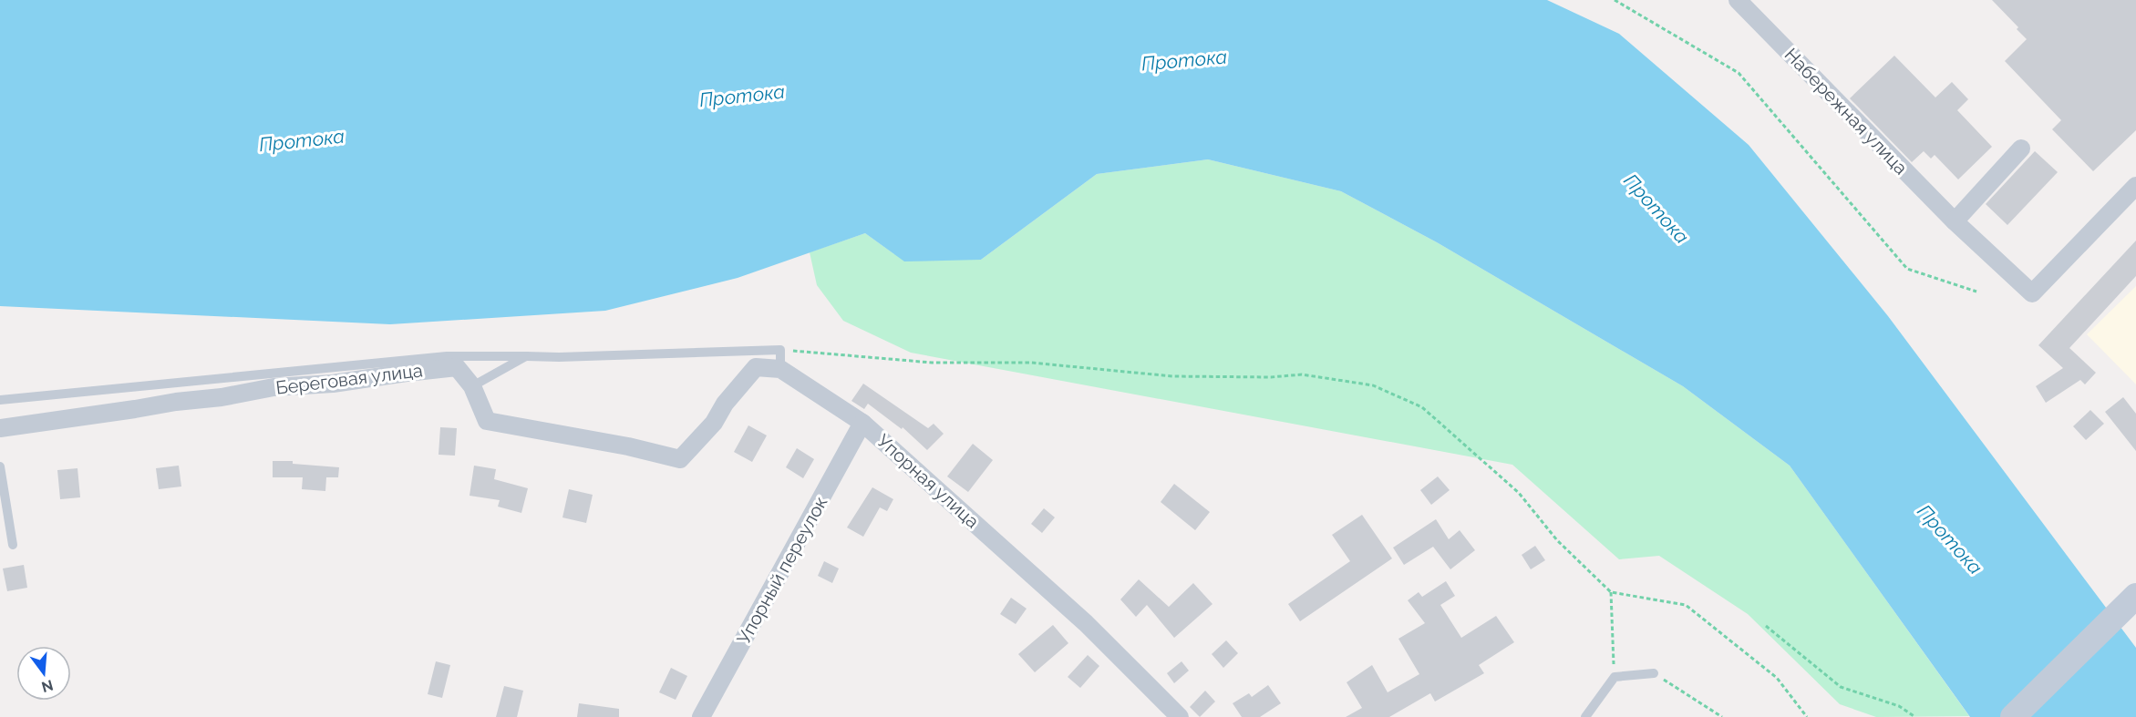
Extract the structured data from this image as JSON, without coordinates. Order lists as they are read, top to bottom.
{
  "streets": {
    "street": [
      "Набережная улица",
      "Береговая улица",
      "Упорная улица",
      "Упорный переулок"
    ]
  },
  "crossings": [
    ["Береговая улица", "Упорная улица"],
    ["Упорная улица", "Упорный переулок"]
  ],
  "water": ["Протока"],
  "north": "bottom"
}
